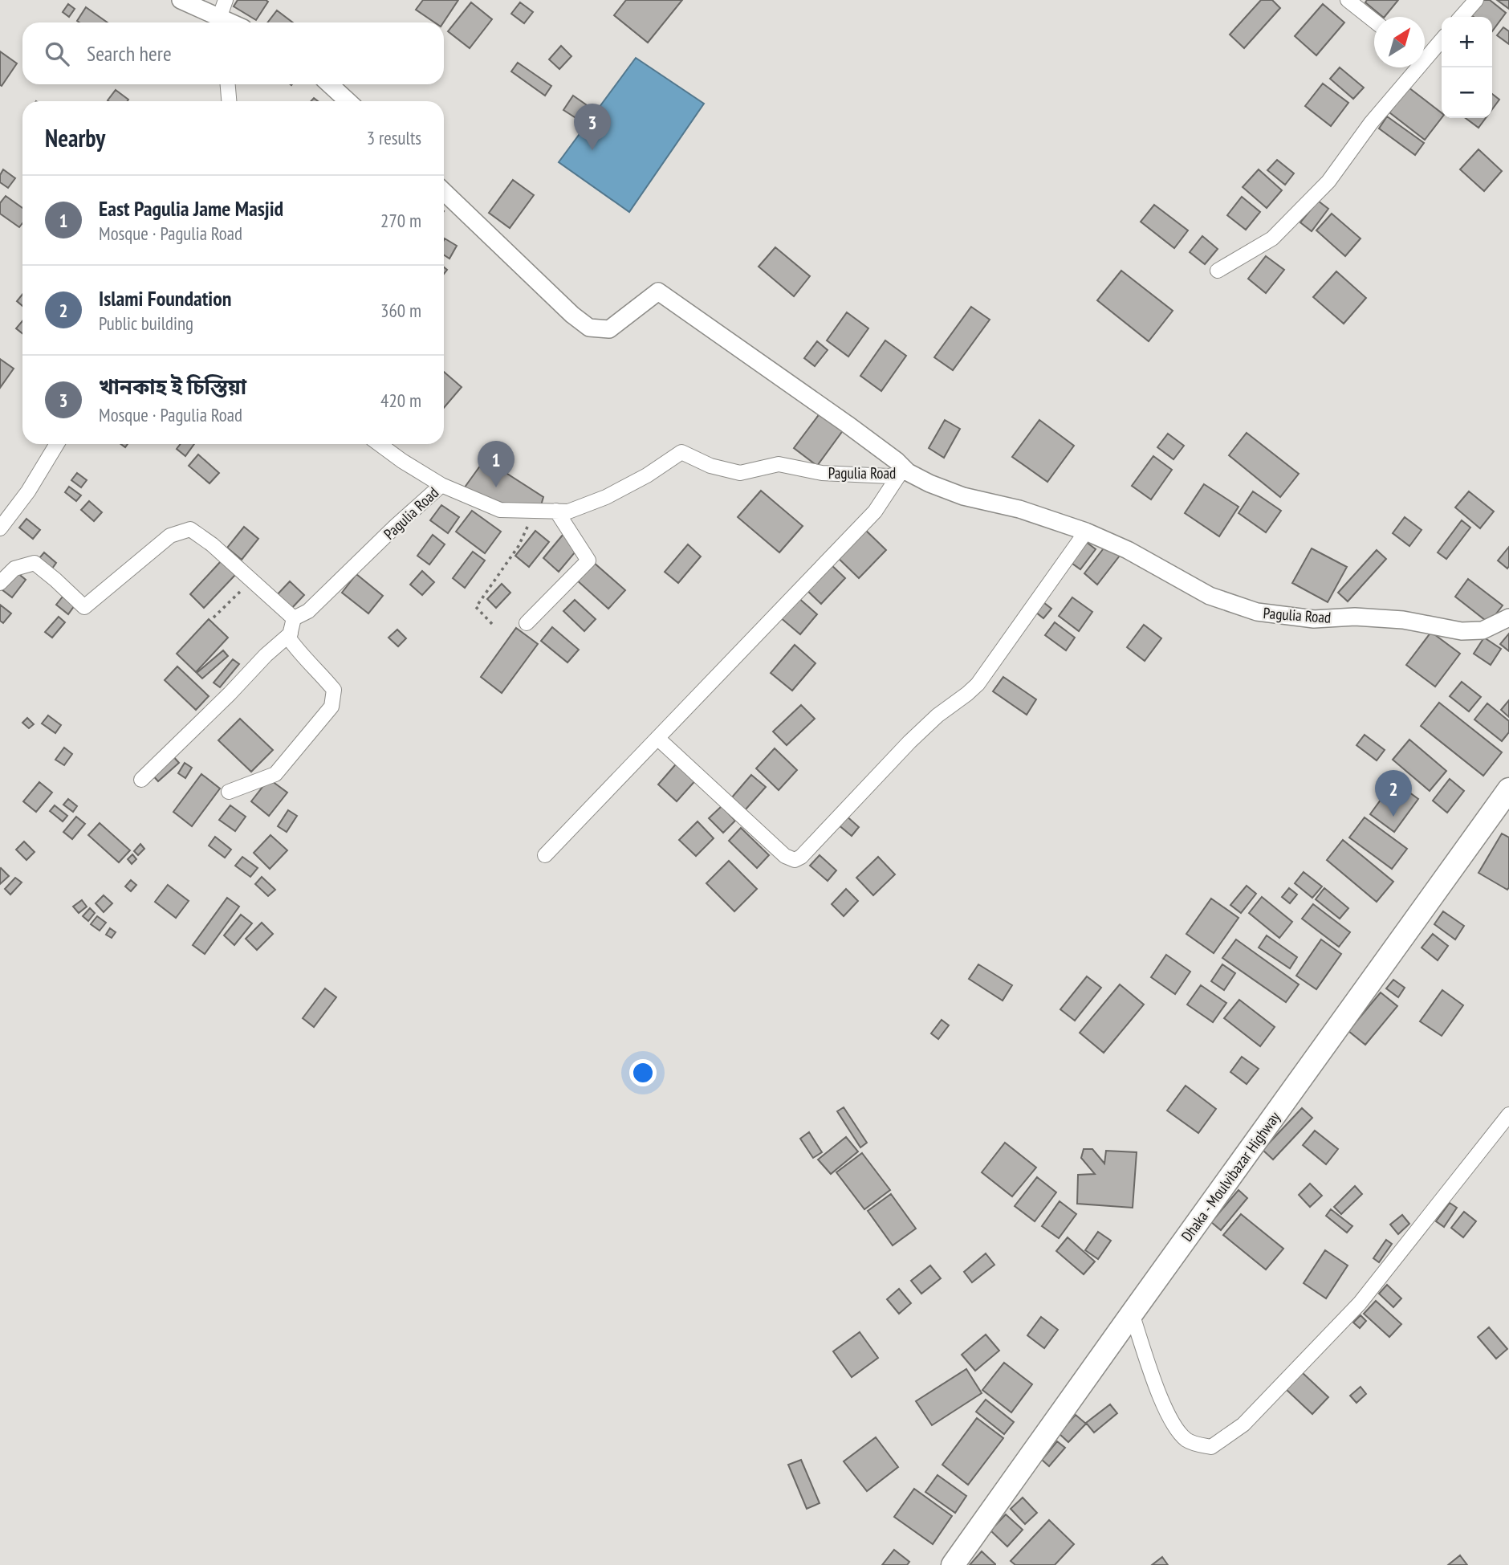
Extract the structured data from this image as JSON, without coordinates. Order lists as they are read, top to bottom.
{
  "streets": {
    "highway": ["Dhaka - Moulvibazar Highway"],
    "street": ["Pagulia Road"]
  },
  "north": "top right",
  "page": {
    "map_buttons": ["+", "−"],
    "search": "Search here",
    "heading": ["Nearby", "3 results"],
    "pins": ["3", "1", "2"],
    "list": [
      {
        "mark": "1",
        "name": "East Pagulia Jame Masjid",
        "note": "Mosque · Pagulia Road",
        "value": "270 m"
      },
      {
        "mark": "2",
        "name": "Islami Foundation",
        "note": "Public building",
        "value": "360 m"
      },
      {
        "mark": "3",
        "name": "খানকাহ ই চিস্তিয়া",
        "note": "Mosque · Pagulia Road",
        "value": "420 m"
      }
    ]
  }
}
